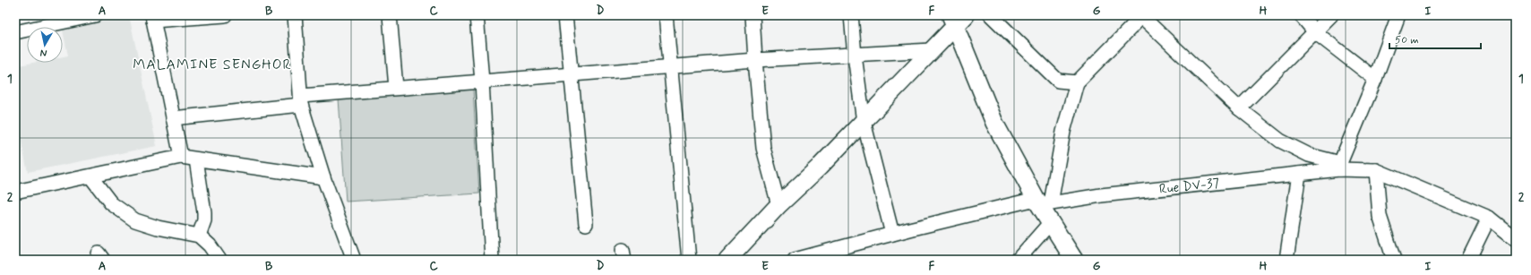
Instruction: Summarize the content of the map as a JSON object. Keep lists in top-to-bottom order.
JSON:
{
  "streets": {
    "street": ["Rue DV-37"]
  },
  "districts": ["MALAMINE SENGHOR"],
  "scale_bar": "50 m",
  "north": "bottom",
  "grid": {
    "columns": [
      "A",
      "B",
      "C",
      "D",
      "E",
      "F",
      "G",
      "H",
      "I"
    ],
    "rows": ["1", "2"]
  }
}
